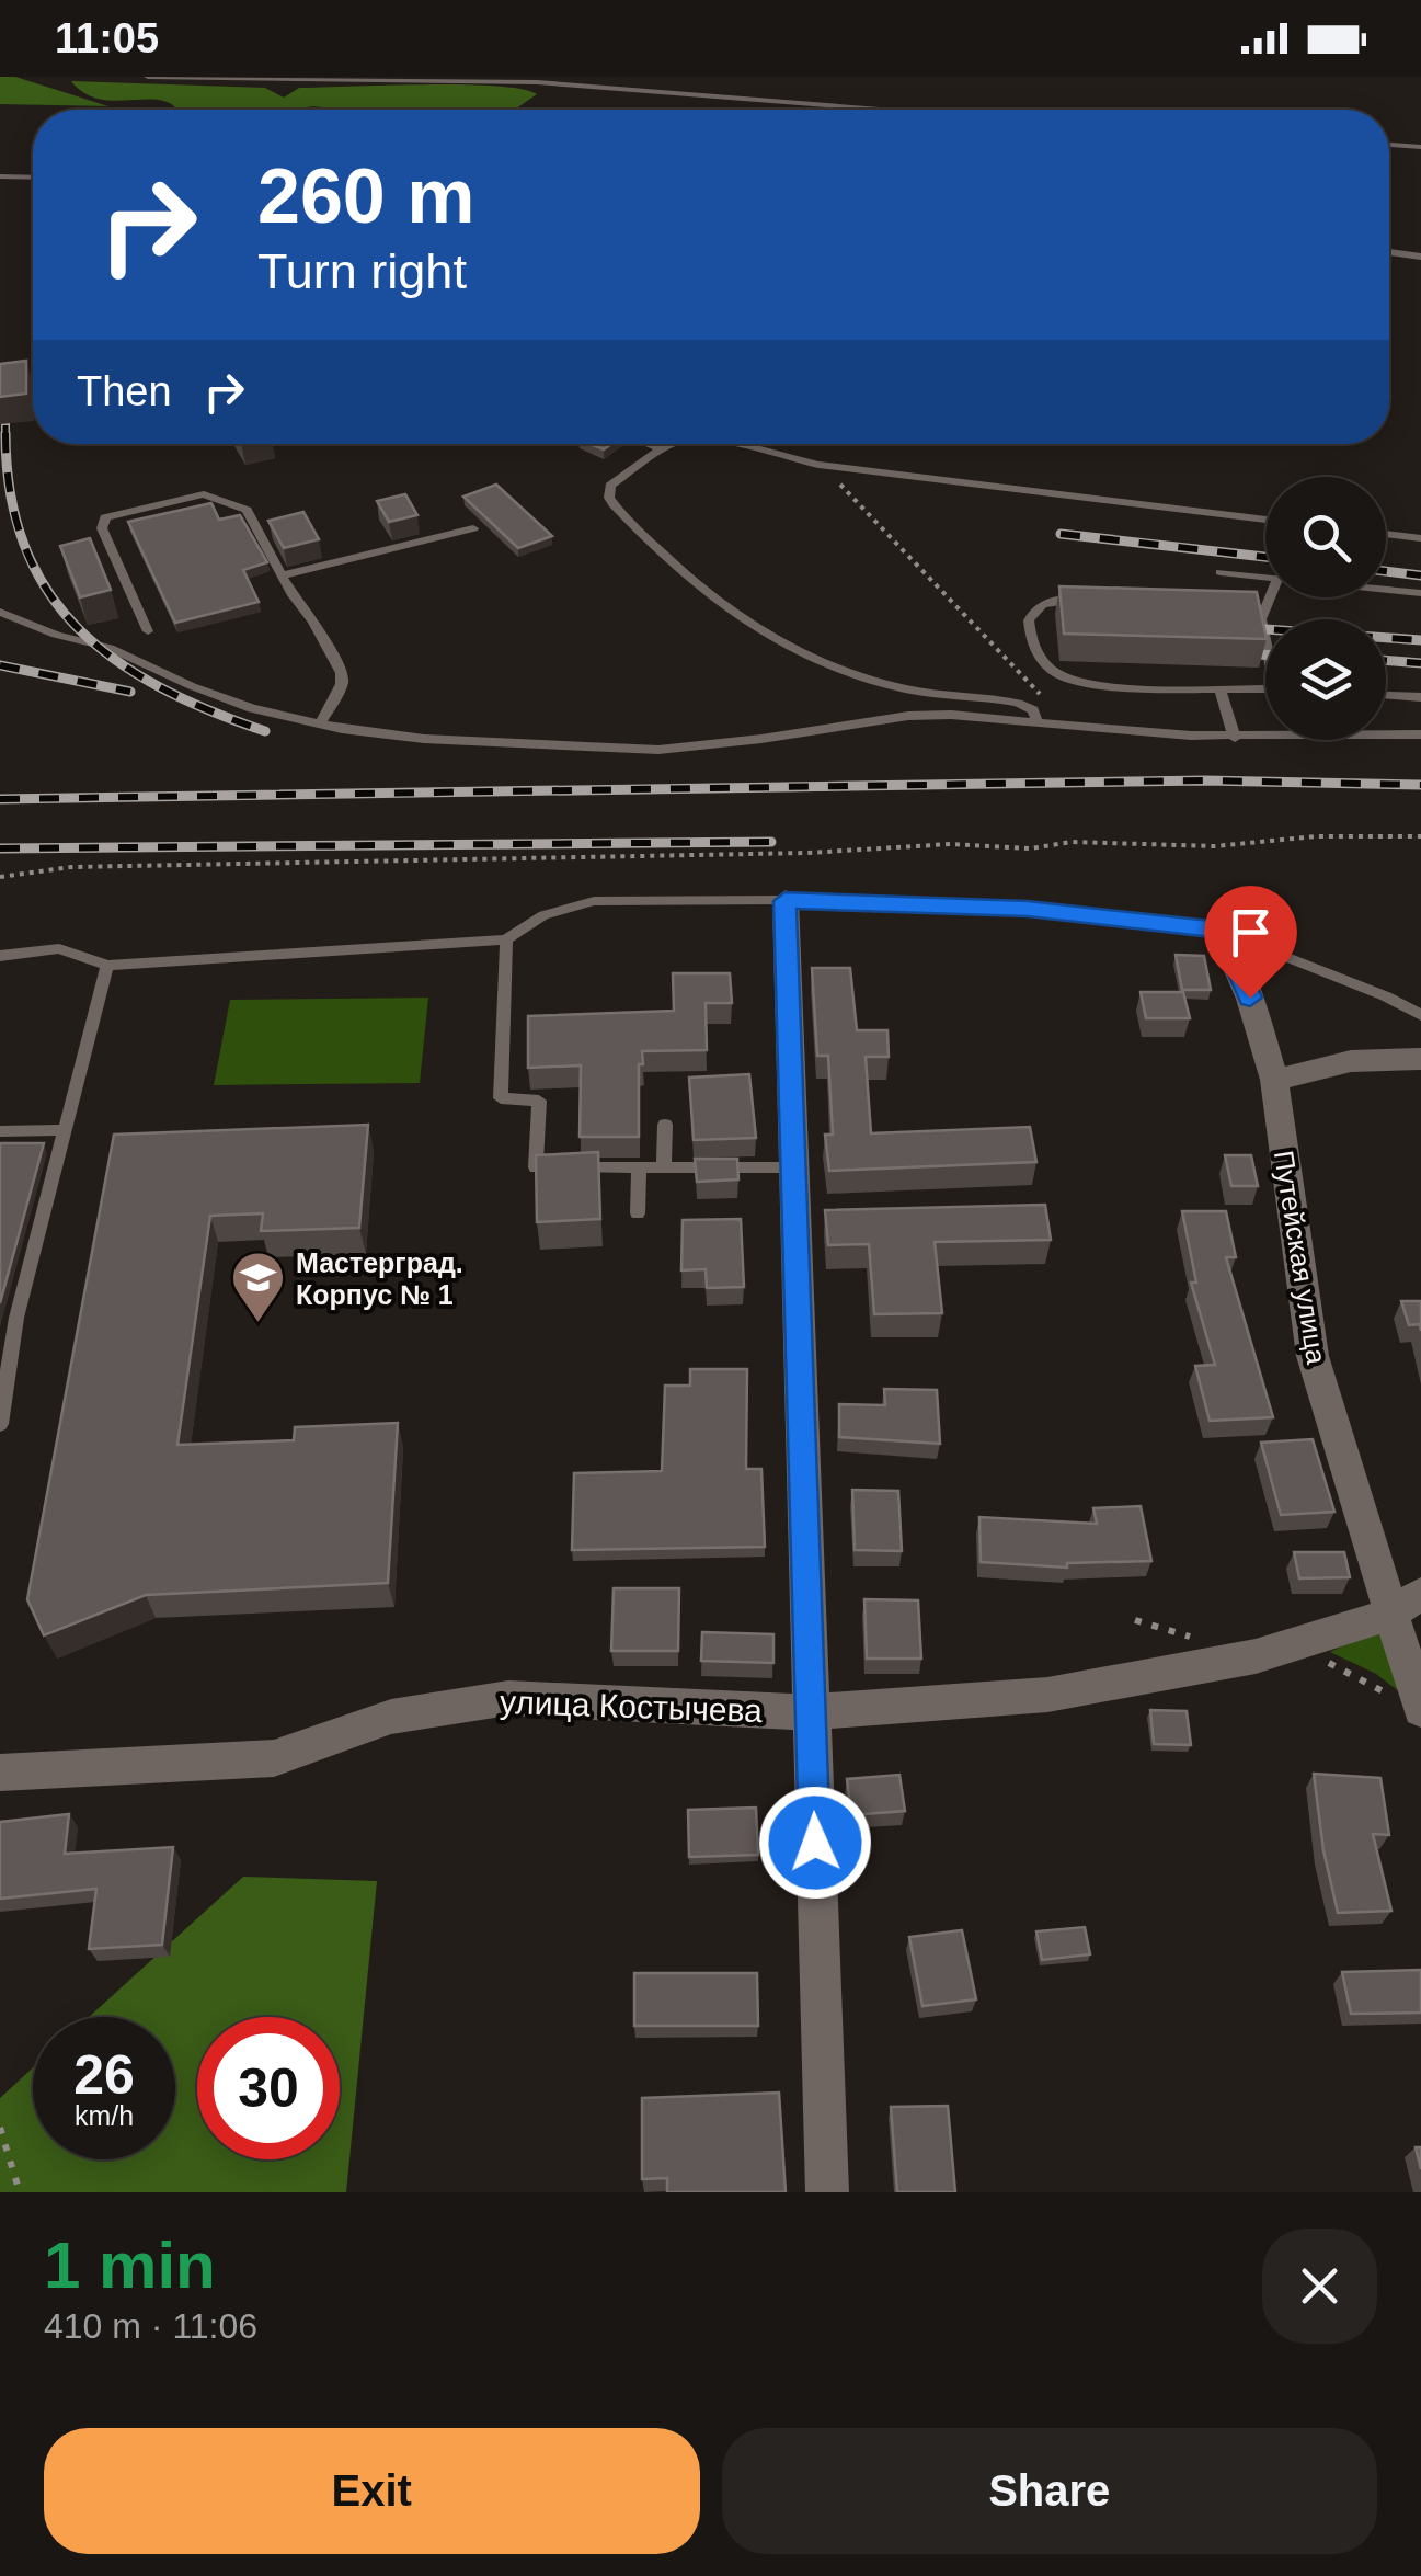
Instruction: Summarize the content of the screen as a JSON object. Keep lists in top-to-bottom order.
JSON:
{
  "streets": {
    "street": ["Путейская улица", "улица Костычева"]
  },
  "crossings": [
    ["Путейская улица", "улица Костычева"]
  ],
  "places": {
    "school or university": ["Мастерград. Корпус № 1"]
  },
  "page": {
    "status": "11:05",
    "turn": ["260 m", "Turn right"],
    "then": "Then",
    "speed": "26 km/h",
    "limit": "30",
    "heading": ["1 min", "410 m · 11:06"],
    "buttons": ["Exit", "Share"]
  }
}
